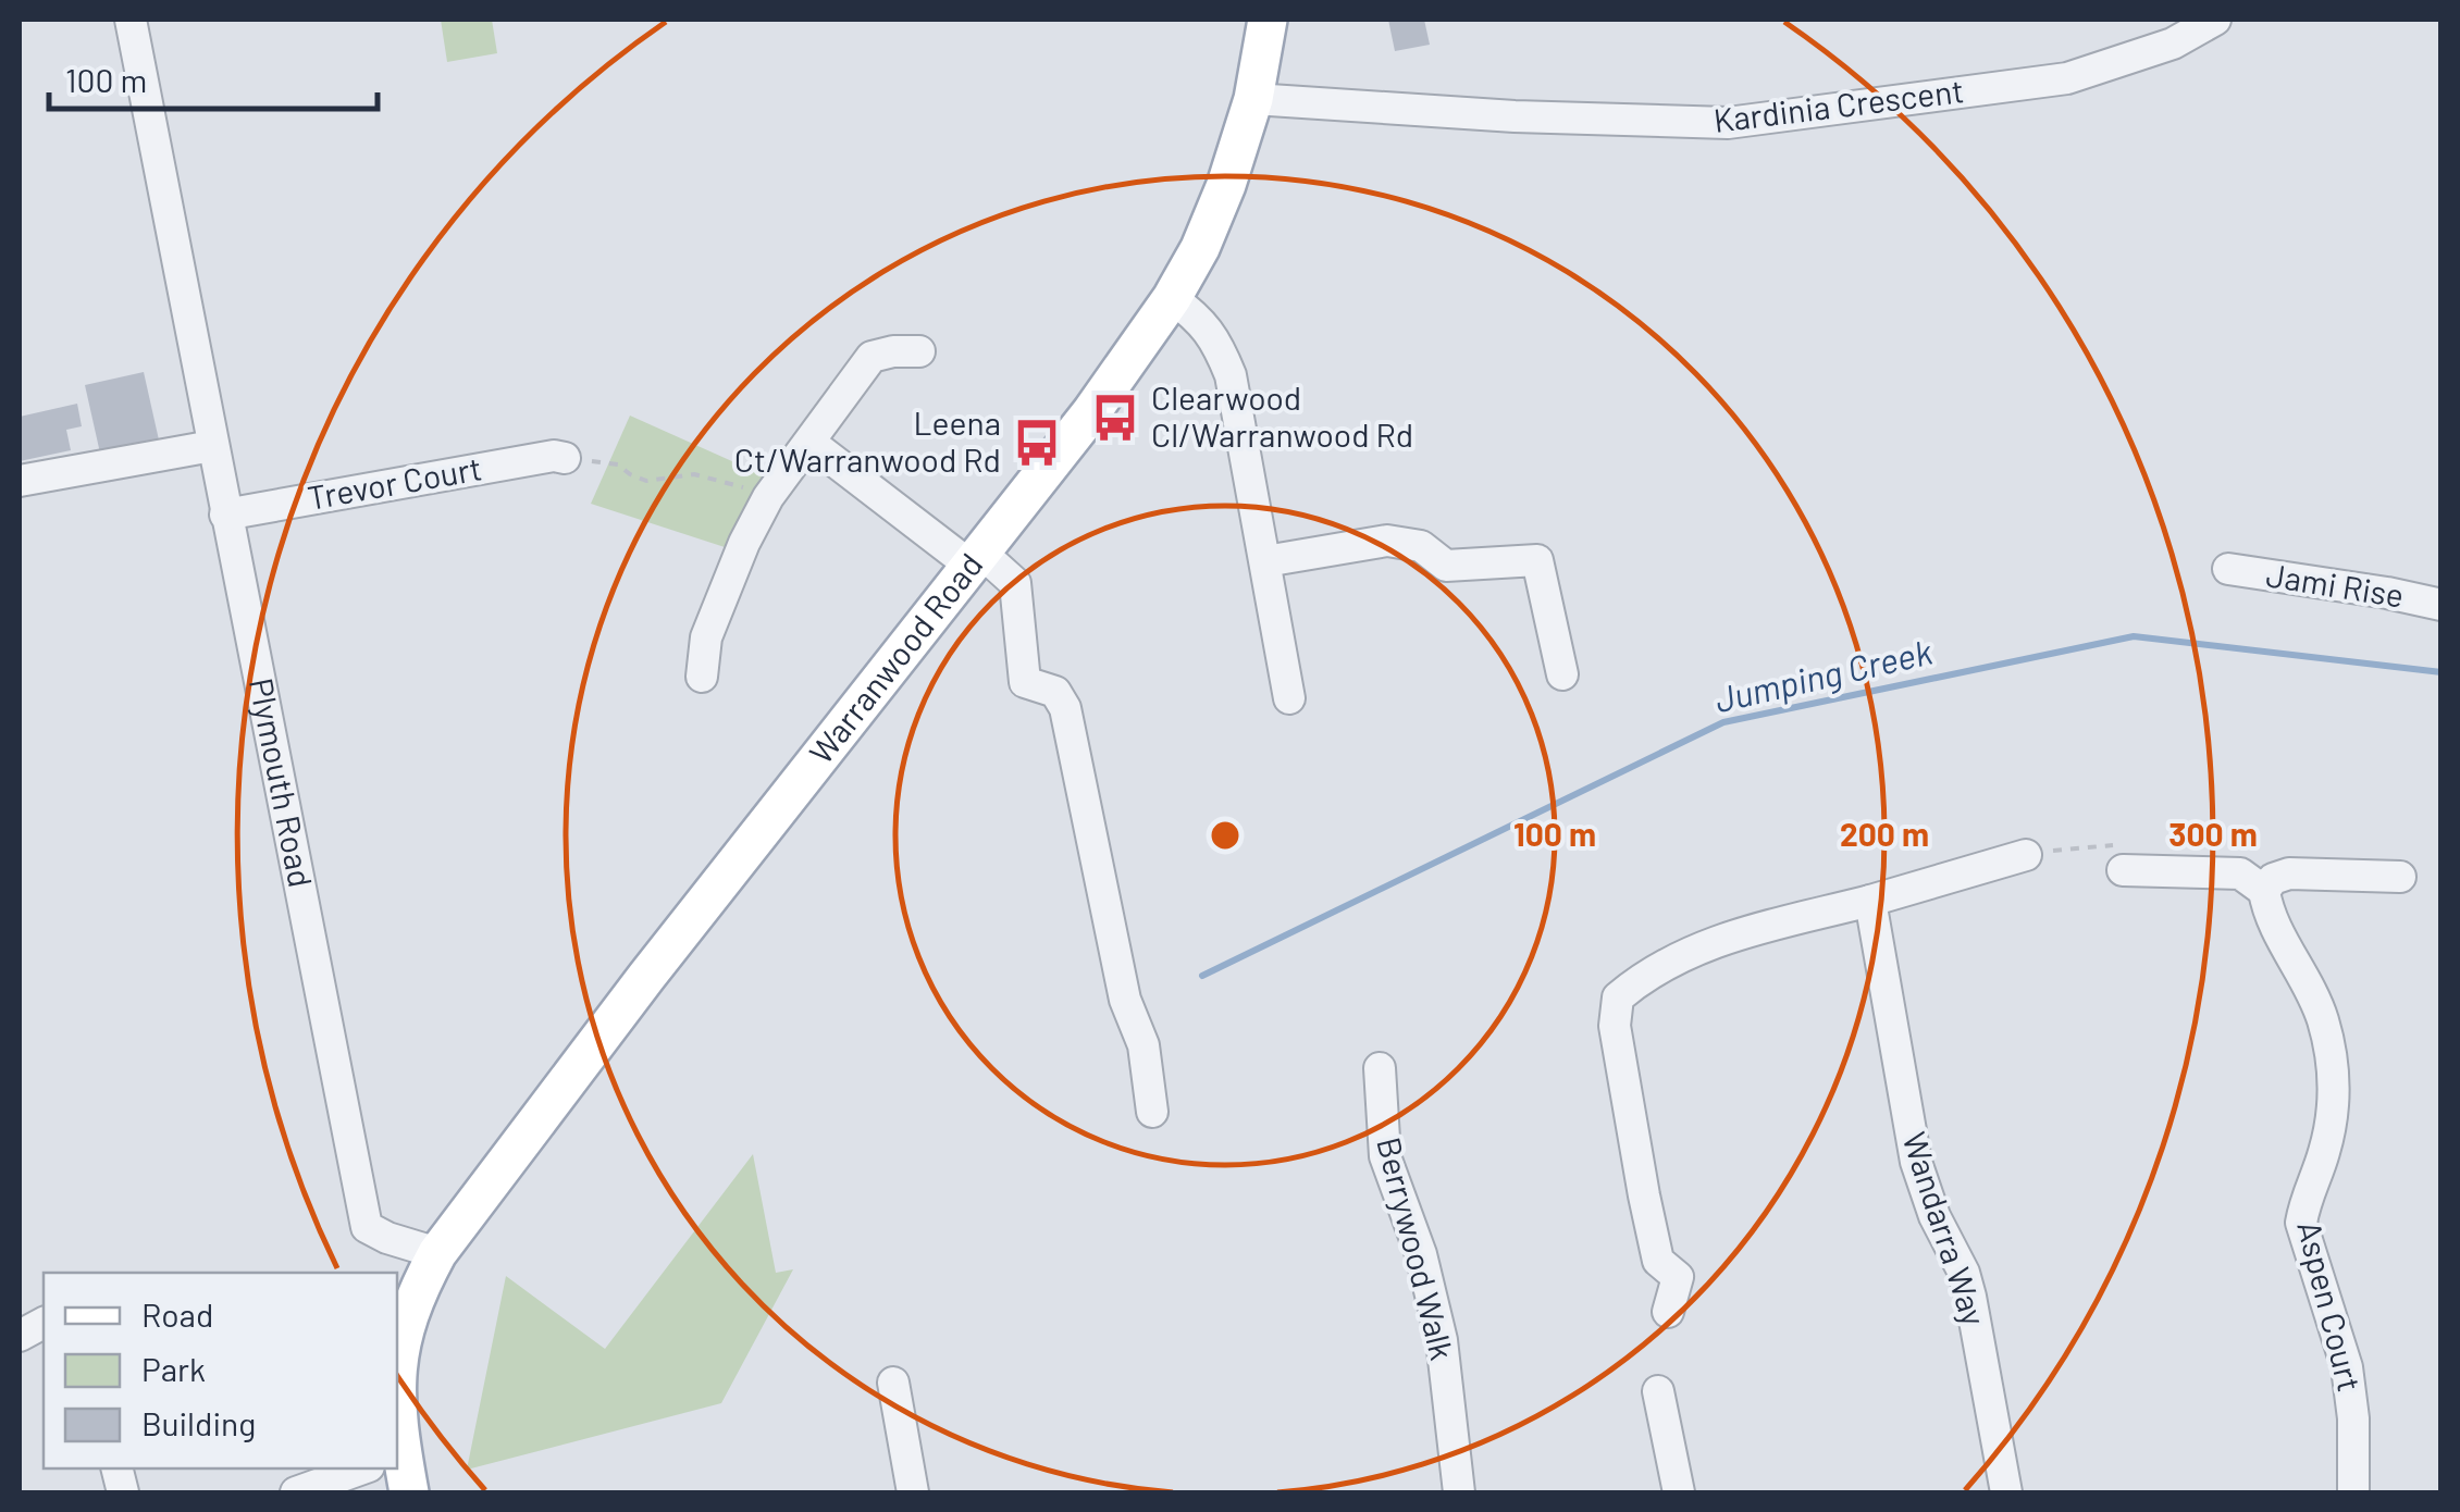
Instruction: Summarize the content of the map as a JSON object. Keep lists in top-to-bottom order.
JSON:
{
  "streets": {
    "main road": ["Warranwood Road"],
    "street": [
      "Kardinia Crescent",
      "Trevor Court",
      "Jami Rise",
      "Plymouth Road",
      "Wandarra Way",
      "Berrywood Walk",
      "Aspen Court"
    ]
  },
  "crossings": [
    ["Kardinia Crescent", "Warranwood Road"],
    ["Trevor Court", "Plymouth Road"],
    ["Warranwood Road", "Plymouth Road"]
  ],
  "water": ["Jumping Creek"],
  "places": {
    "bus stop": ["Clearwood Cl/Warranwood Rd", "Leena Ct/Warranwood Rd"]
  },
  "legend": ["Road", "Park", "Building"],
  "scale_bar": "100 m",
  "rings": ["100 m", "200 m", "300 m"]
}
